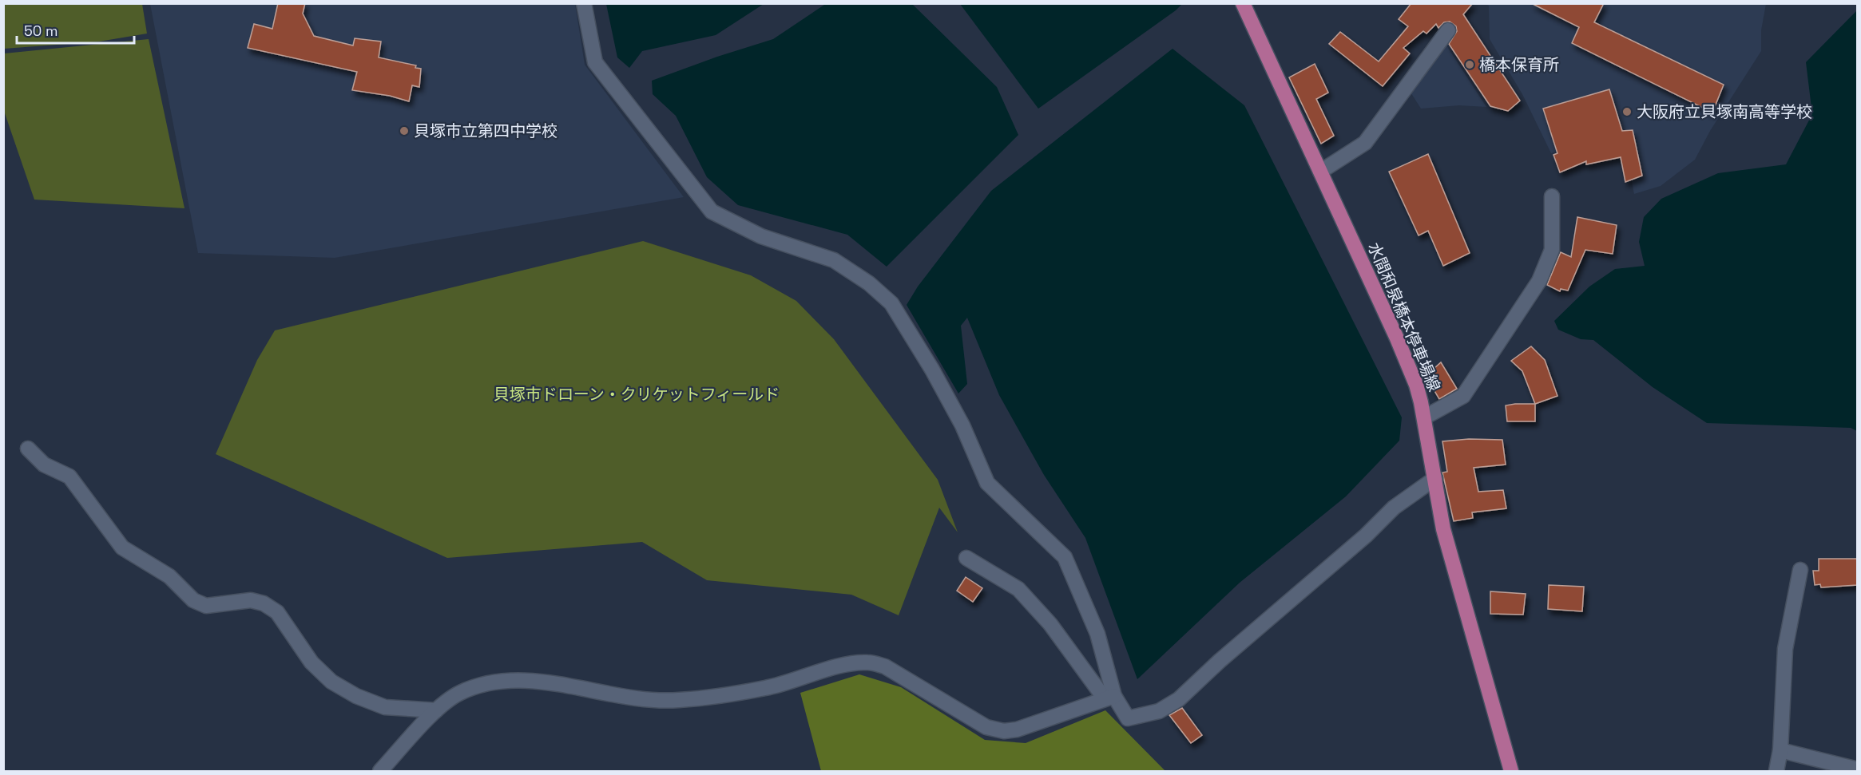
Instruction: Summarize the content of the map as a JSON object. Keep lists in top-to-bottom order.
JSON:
{
  "streets": {
    "main road": ["水間和泉橋本停車場線"]
  },
  "parks": ["貝塚市ドローン・クリケットフィールド"],
  "places": ["橋本保育所", "大阪府立貝塚南高等学校", "貝塚市立第四中学校"],
  "scale_bar": "50 m"
}
